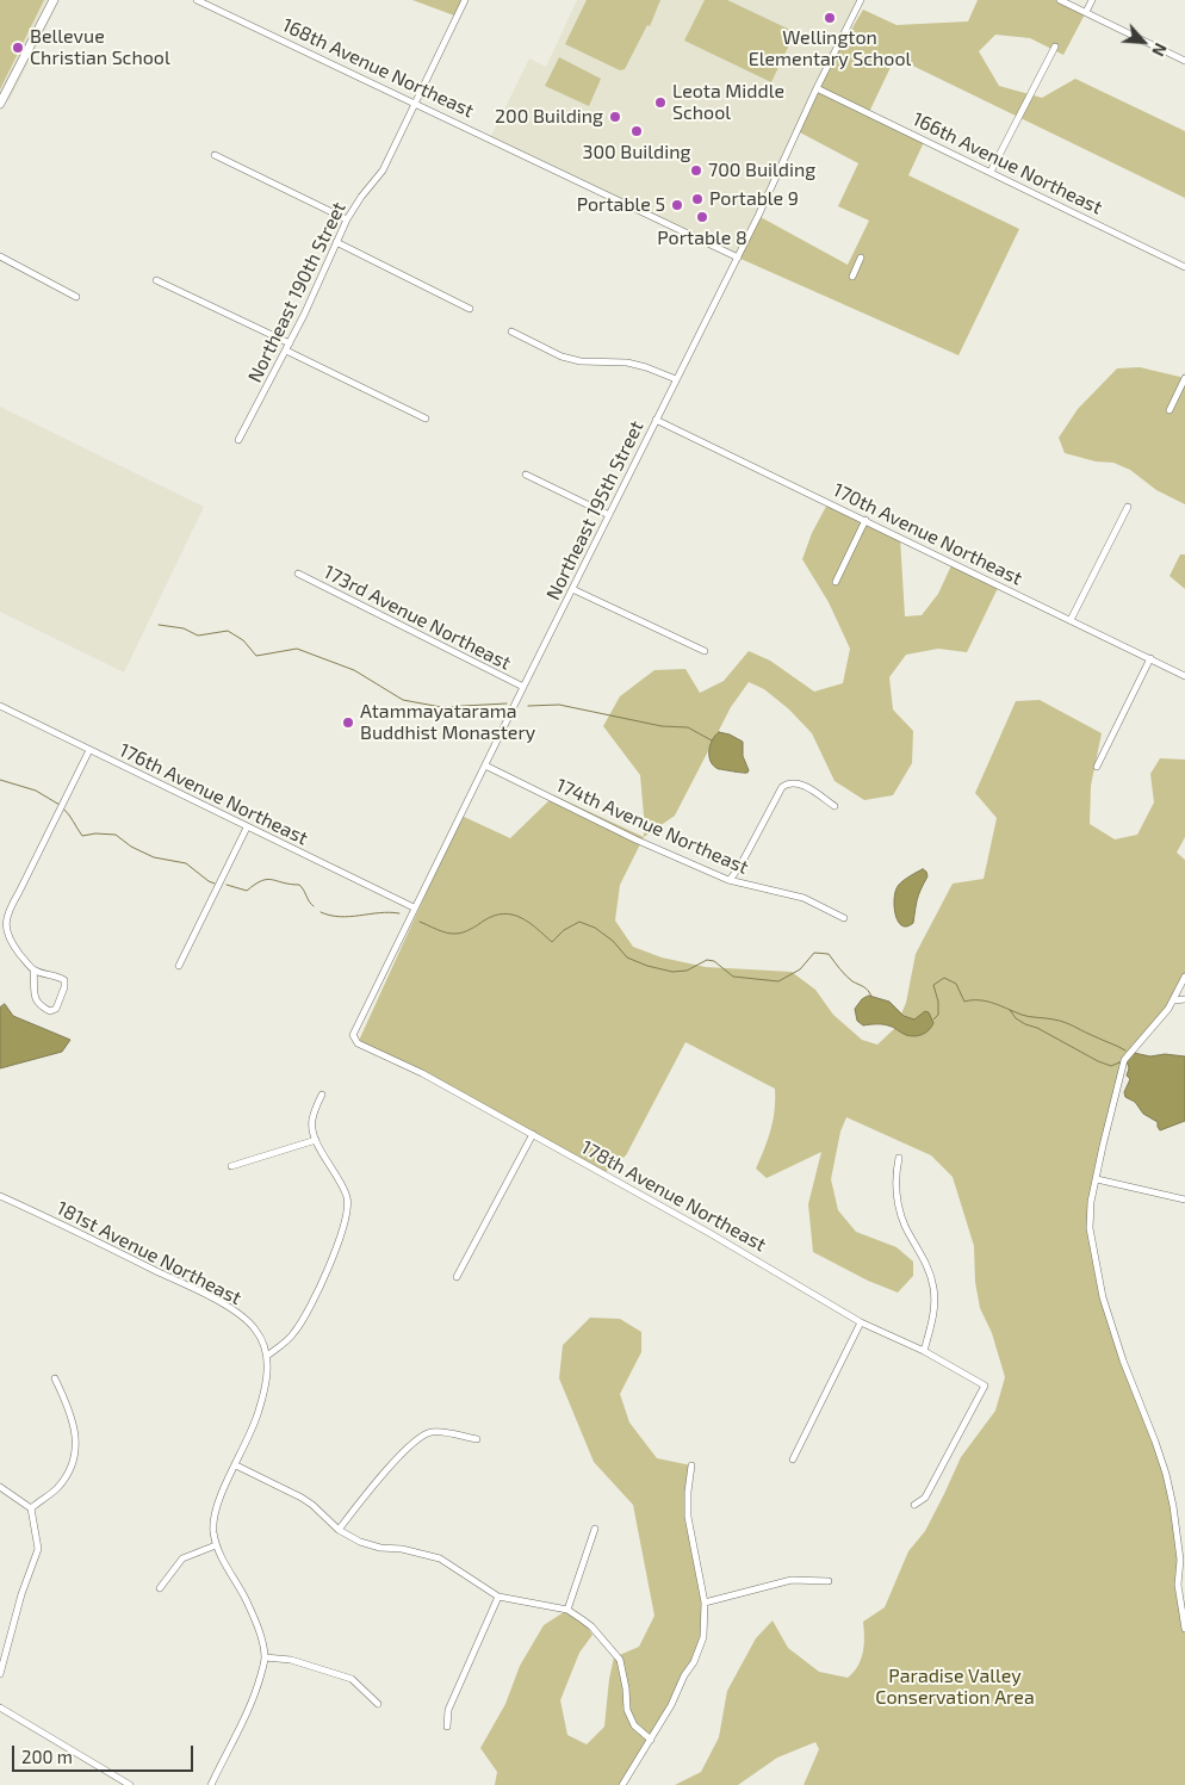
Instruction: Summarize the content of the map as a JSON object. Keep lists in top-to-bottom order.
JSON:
{
  "streets": {
    "street": [
      "168th Avenue Northeast",
      "166th Avenue Northeast",
      "Northeast 190th Street",
      "Northeast 195th Street",
      "170th Avenue Northeast",
      "173rd Avenue Northeast",
      "176th Avenue Northeast",
      "174th Avenue Northeast",
      "178th Avenue Northeast",
      "181st Avenue Northeast"
    ]
  },
  "crossings": [
    ["168th Avenue Northeast", "Northeast 190th Street"],
    ["168th Avenue Northeast", "Northeast 195th Street"],
    ["166th Avenue Northeast", "Northeast 195th Street"],
    ["Northeast 195th Street", "170th Avenue Northeast"],
    ["Northeast 195th Street", "173rd Avenue Northeast"],
    ["Northeast 195th Street", "176th Avenue Northeast"],
    ["Northeast 195th Street", "174th Avenue Northeast"],
    ["Northeast 195th Street", "178th Avenue Northeast"]
  ],
  "parks": ["Paradise Valley Conservation Area"],
  "places": [
    "Wellington Elementary School",
    "Bellevue Christian School",
    "Leota Middle School",
    "200 Building",
    "300 Building",
    "700 Building",
    "Portable 9",
    "Portable 5",
    "Portable 8",
    "Atammayatarama Buddhist Monastery"
  ],
  "scale_bar": "200 m",
  "north": "bottom right"
}
